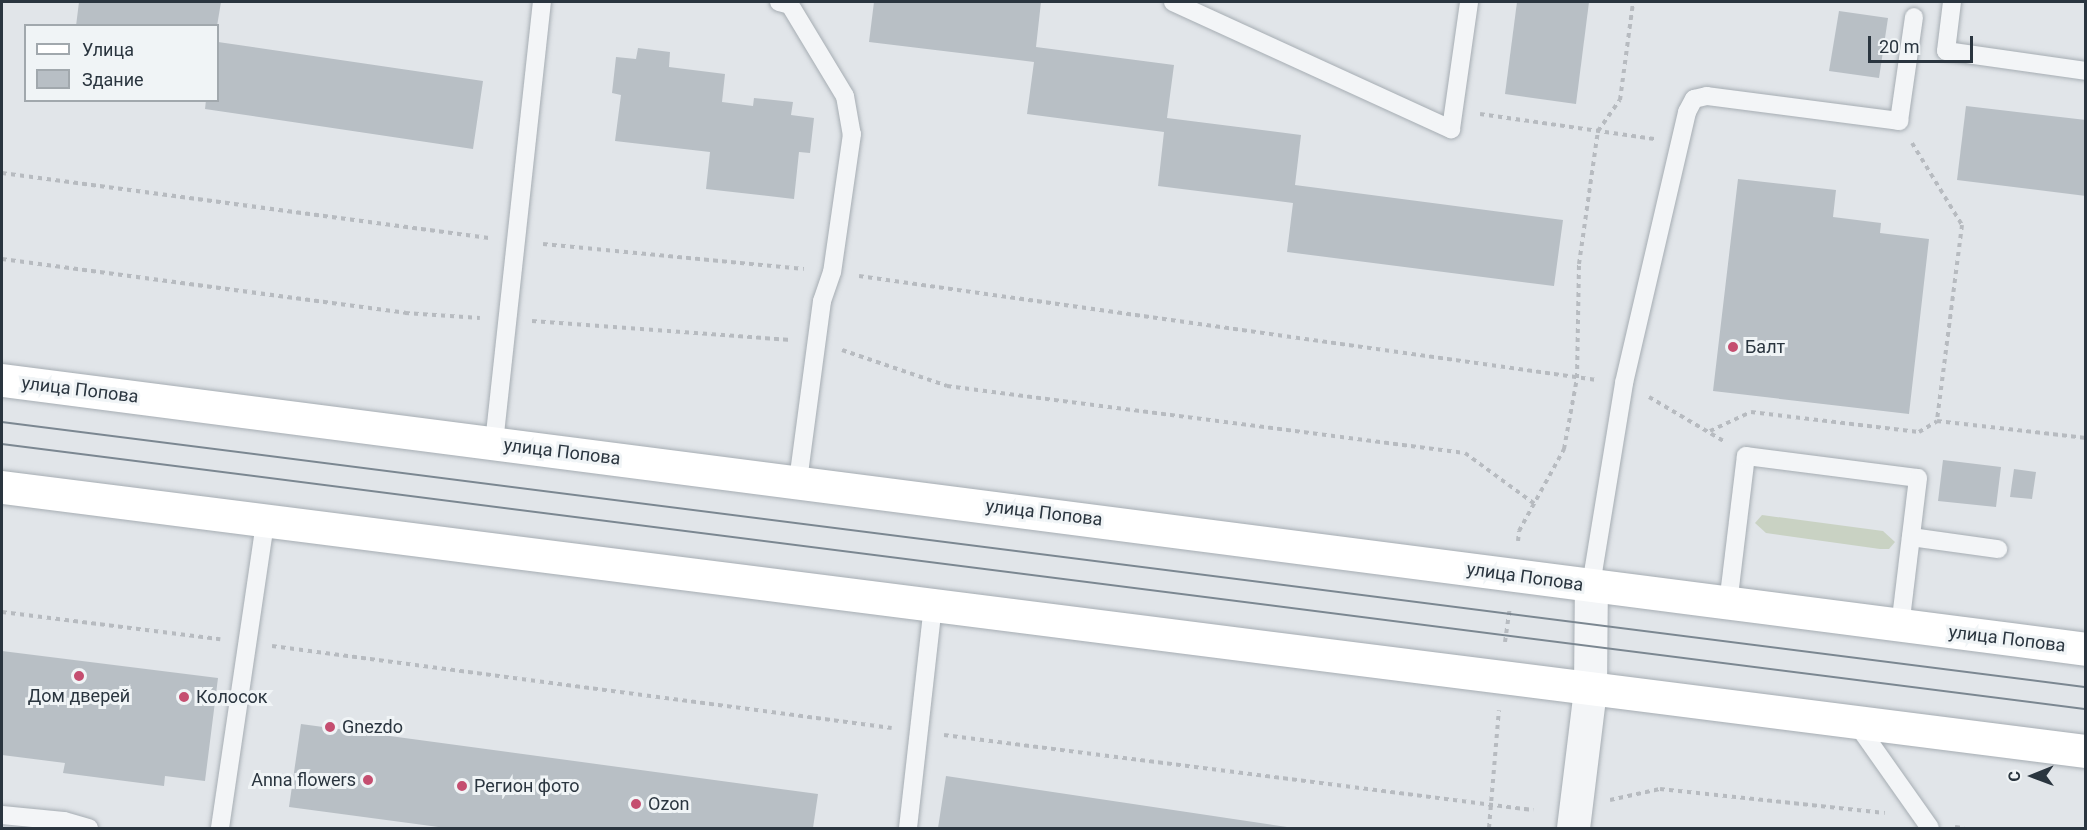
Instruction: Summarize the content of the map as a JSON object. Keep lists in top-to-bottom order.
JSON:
{
  "streets": {
    "main road": ["улица Попова"]
  },
  "places": [
    "Балт",
    "Дом дверей",
    "Колосок",
    "Gnezdo",
    "Anna flowers",
    "Регион фото",
    "Ozon"
  ],
  "legend": ["Улица", "Здание"],
  "scale_bar": "20 m",
  "north": "left"
}
